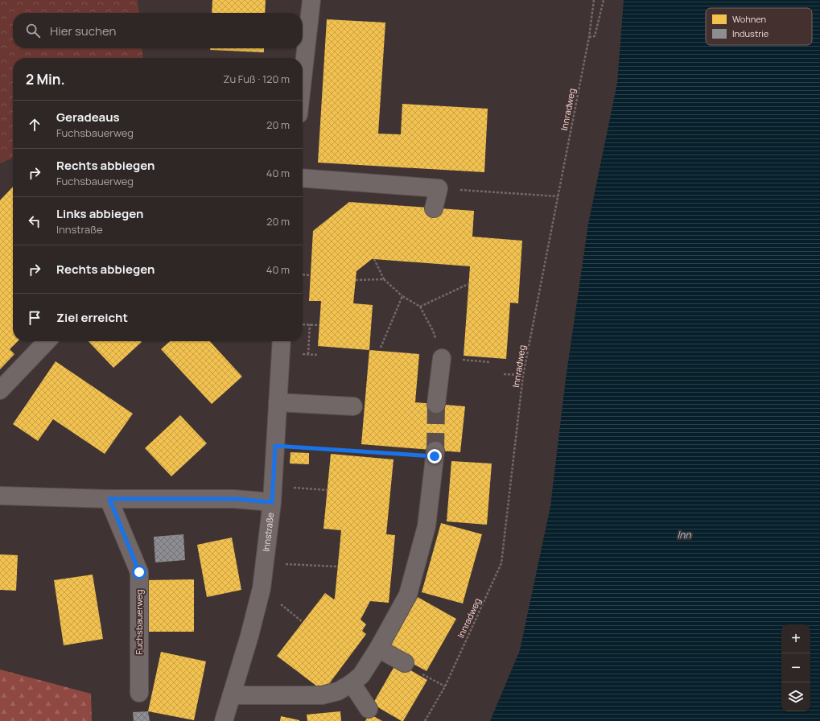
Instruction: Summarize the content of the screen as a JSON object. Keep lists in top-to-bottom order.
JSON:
{
  "streets": {
    "street": ["Innstraße", "Fuchsbauerweg"],
    "path": ["Innradweg"]
  },
  "water": ["Inn"],
  "legend": ["Wohnen", "Industrie"],
  "page": {
    "search": "Hier suchen",
    "heading": ["2 Min.", "Zu Fuß · 120 m"],
    "list": [
      ["Geradeaus", "Fuchsbauerweg", "20 m"],
      ["Rechts abbiegen", "Fuchsbauerweg", "40 m"],
      ["Links abbiegen", "Innstraße", "20 m"],
      ["Rechts abbiegen", "40 m"],
      "Ziel erreicht"
    ],
    "map_buttons": ["+", "−"]
  }
}
